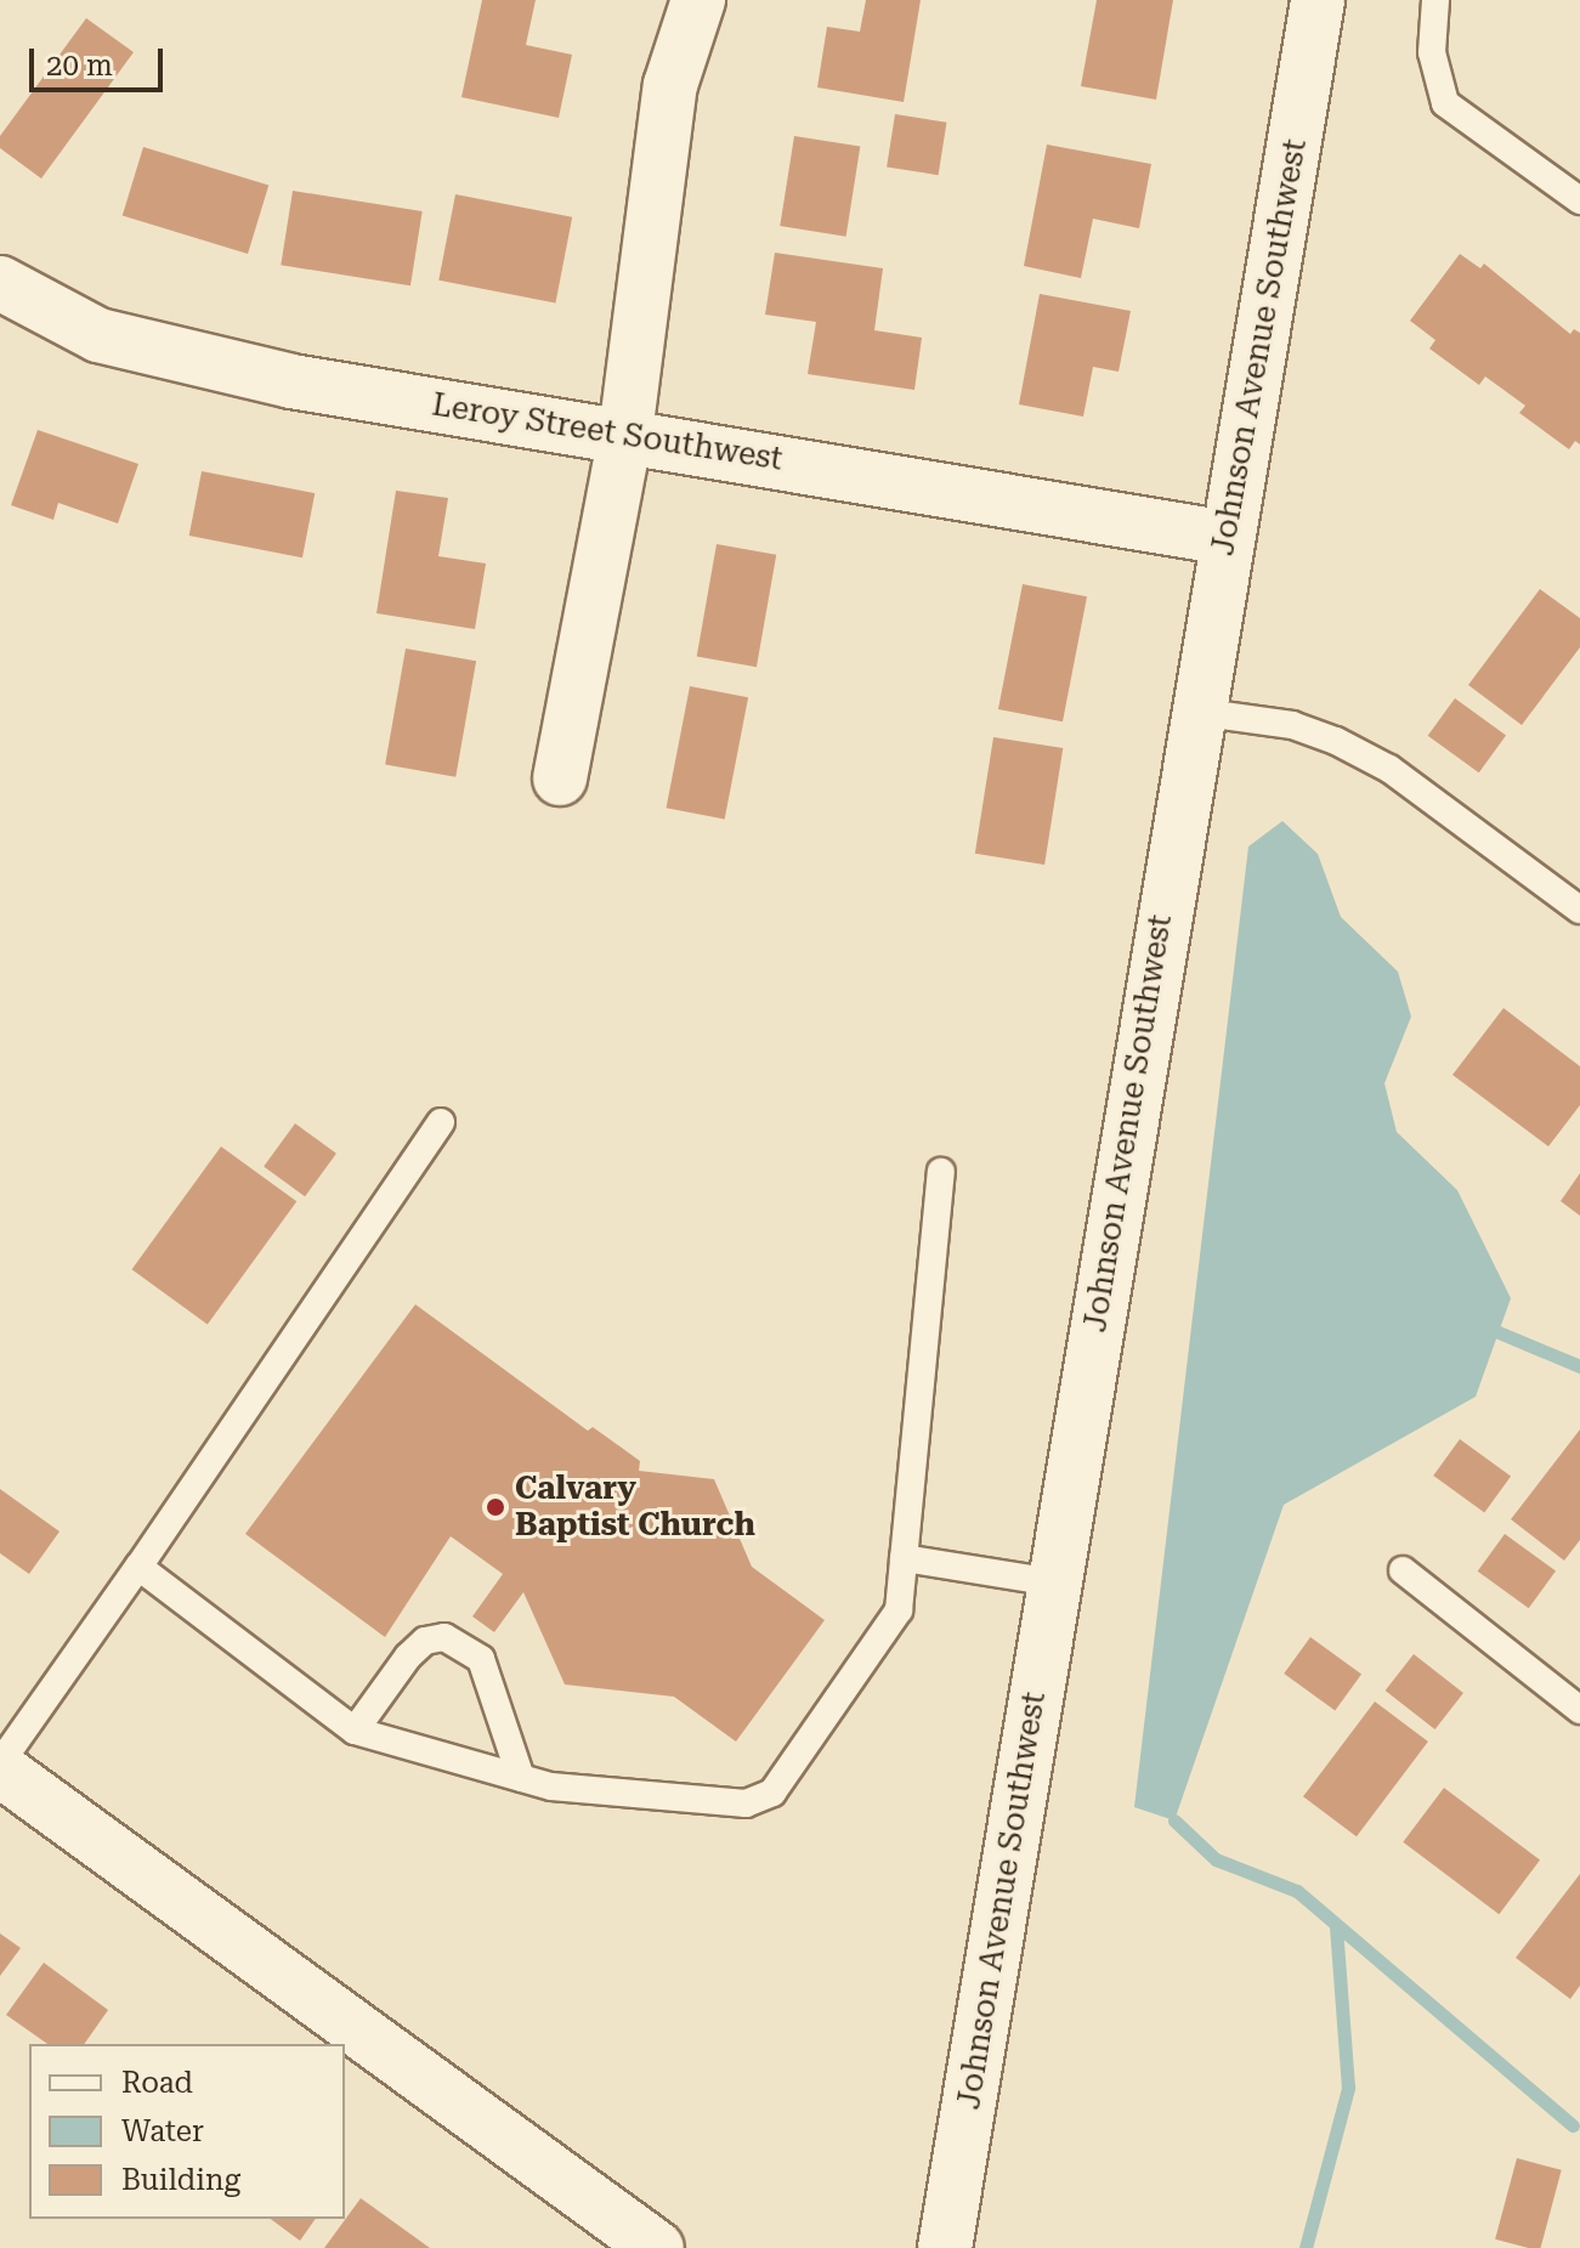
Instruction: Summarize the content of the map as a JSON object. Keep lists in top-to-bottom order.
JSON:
{
  "streets": {
    "street": ["Johnson Avenue Southwest", "Leroy Street Southwest"]
  },
  "crossings": [
    ["Johnson Avenue Southwest", "Leroy Street Southwest"]
  ],
  "places": ["Calvary Baptist Church"],
  "legend": ["Road", "Water", "Building"],
  "scale_bar": "20 m"
}
